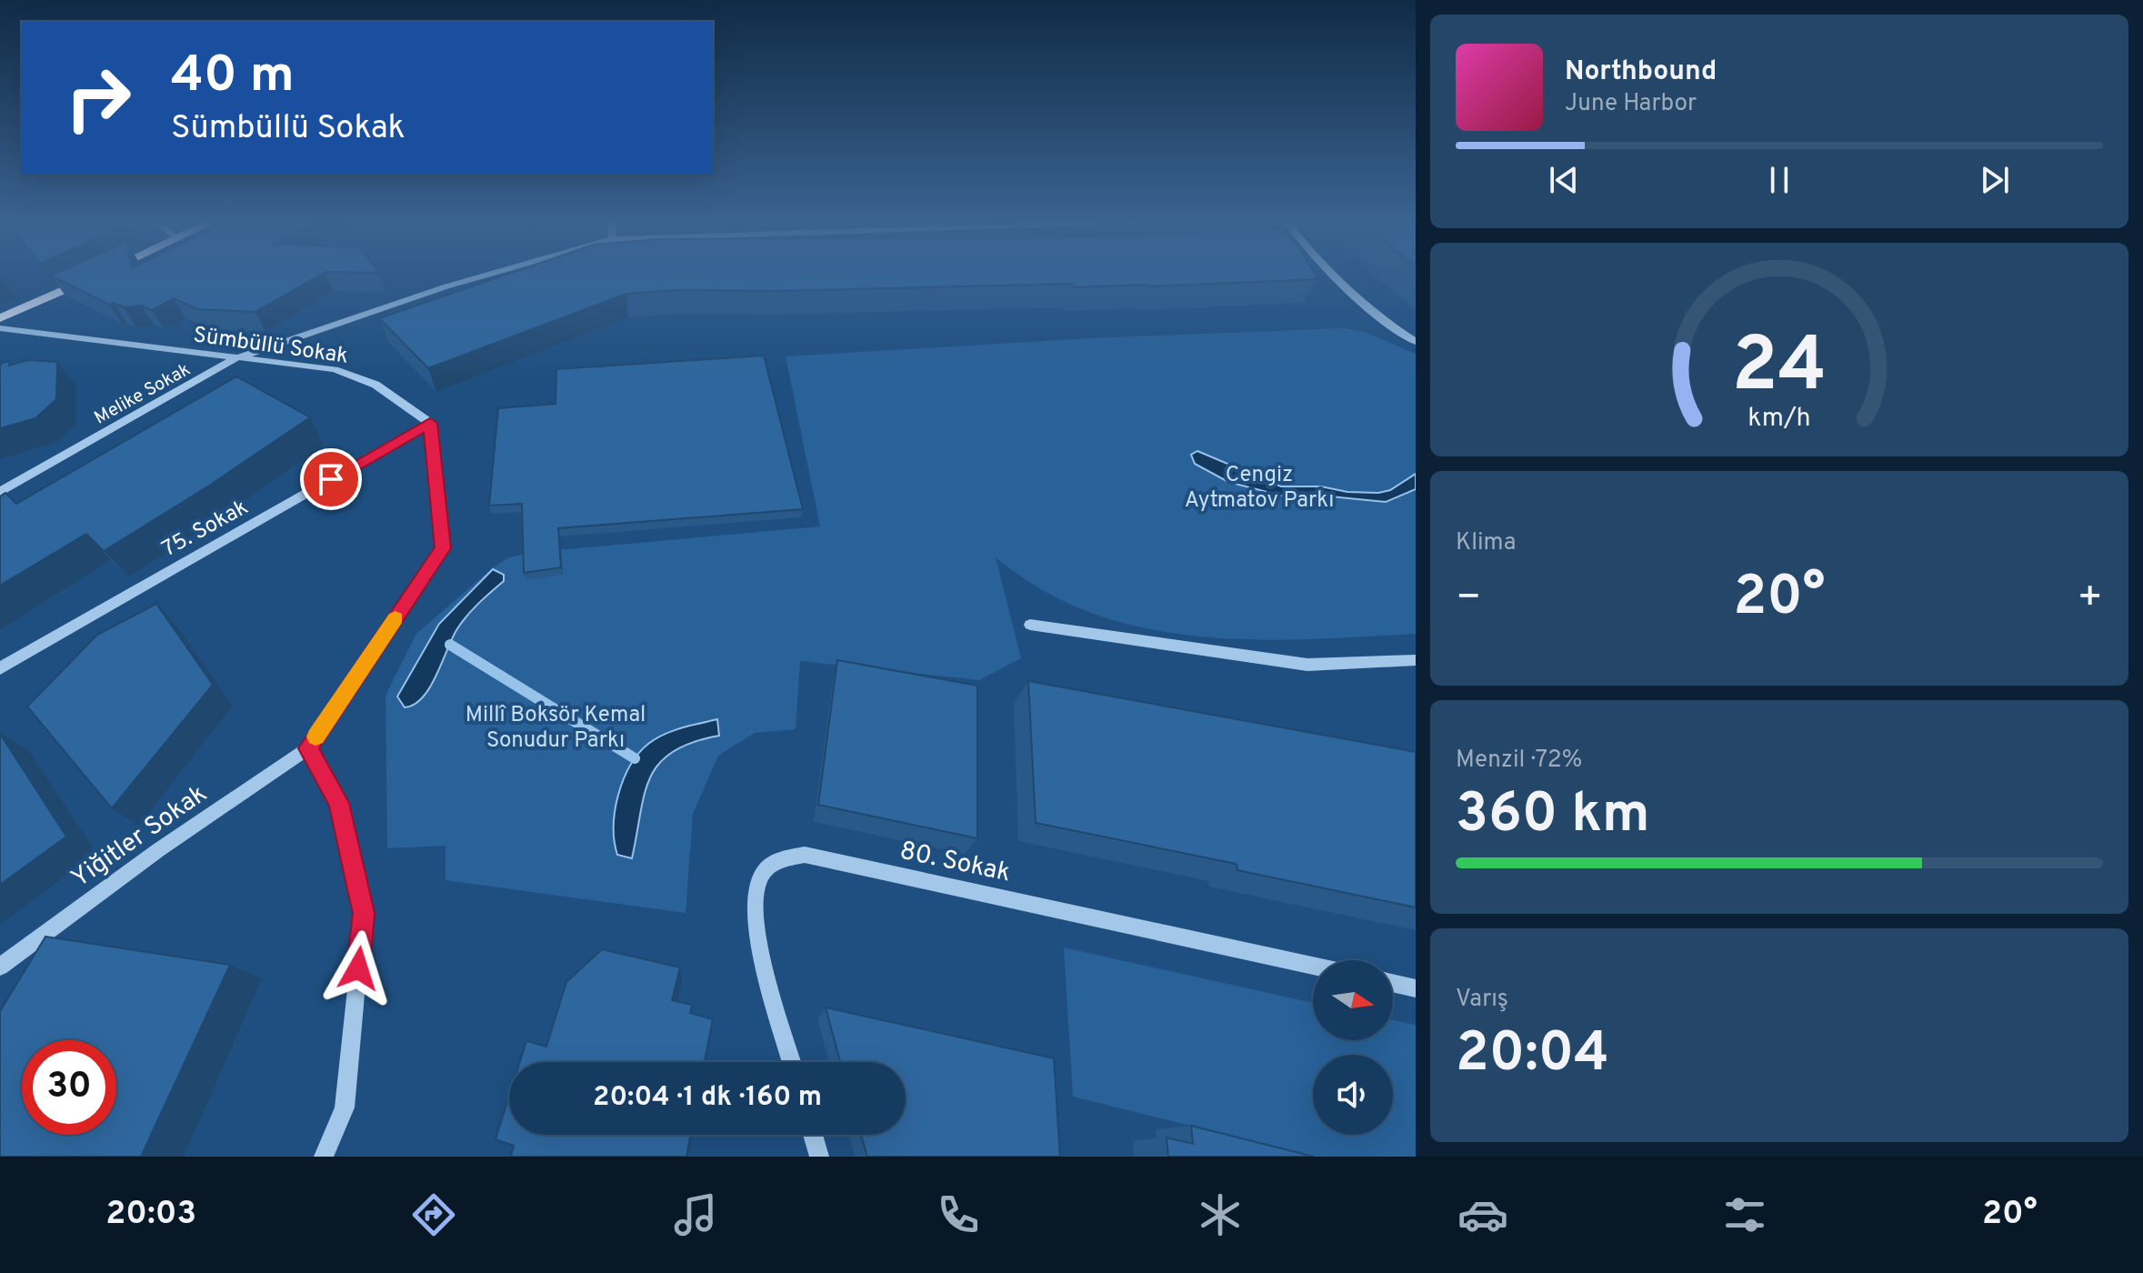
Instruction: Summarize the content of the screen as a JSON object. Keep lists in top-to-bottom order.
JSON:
{
  "streets": {
    "street": [
      "Sümbüllü Sokak",
      "Melike Sokak",
      "75. Sokak",
      "Yiğitler Sokak",
      "80. Sokak"
    ]
  },
  "crossings": [
    ["Sümbüllü Sokak", "Melike Sokak"],
    ["Sümbüllü Sokak", "75. Sokak"]
  ],
  "parks": ["Cengiz Aytmatov Parkı", "Millî Boksör Kemal Sonudur Parkı"],
  "north": "right",
  "page": {
    "turn": ["40 m", "Sümbüllü Sokak"],
    "song": ["Northbound", "June Harbor"],
    "tile": [
      "Klima",
      ["Menzil · 72%", "360 km"],
      ["Varış", "20:04"]
    ],
    "heat": ["−", "20°", "+"],
    "limit": "30",
    "trip": "20:04 · 1 dk · 160 m",
    "tabs": ["20:03", "20°"],
    "gauge": ["24", "km/h"]
  }
}
